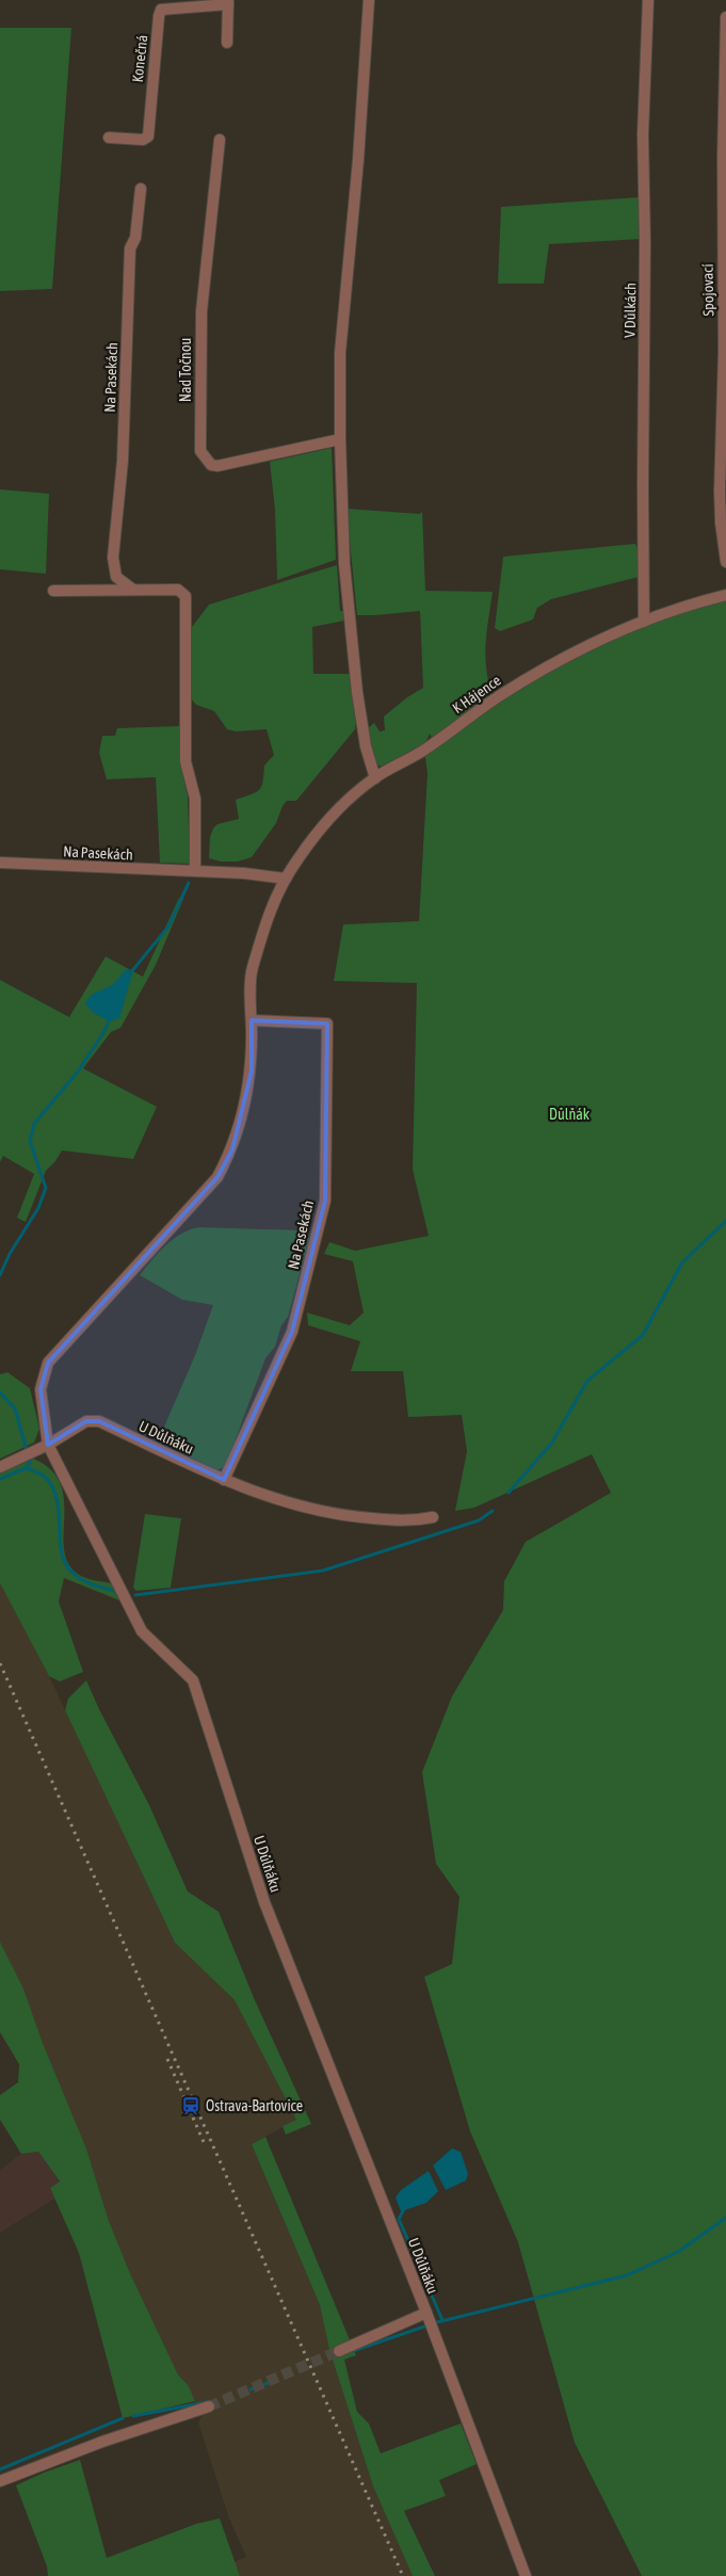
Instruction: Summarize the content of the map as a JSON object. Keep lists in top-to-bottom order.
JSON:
{
  "streets": {
    "street": [
      "Konečná",
      "Spojovací",
      "V Důlkách",
      "Nad Točnou",
      "Na Pasekách",
      "K Hájence",
      "U Důlňáku"
    ]
  },
  "crossings": [
    ["V Důlkách", "K Hájence"],
    ["Na Pasekách", "K Hájence"],
    ["Na Pasekách", "U Důlňáku"]
  ],
  "parks": ["Důlňák"],
  "places": {
    "station": ["Ostrava-Bartovice"]
  }
}
